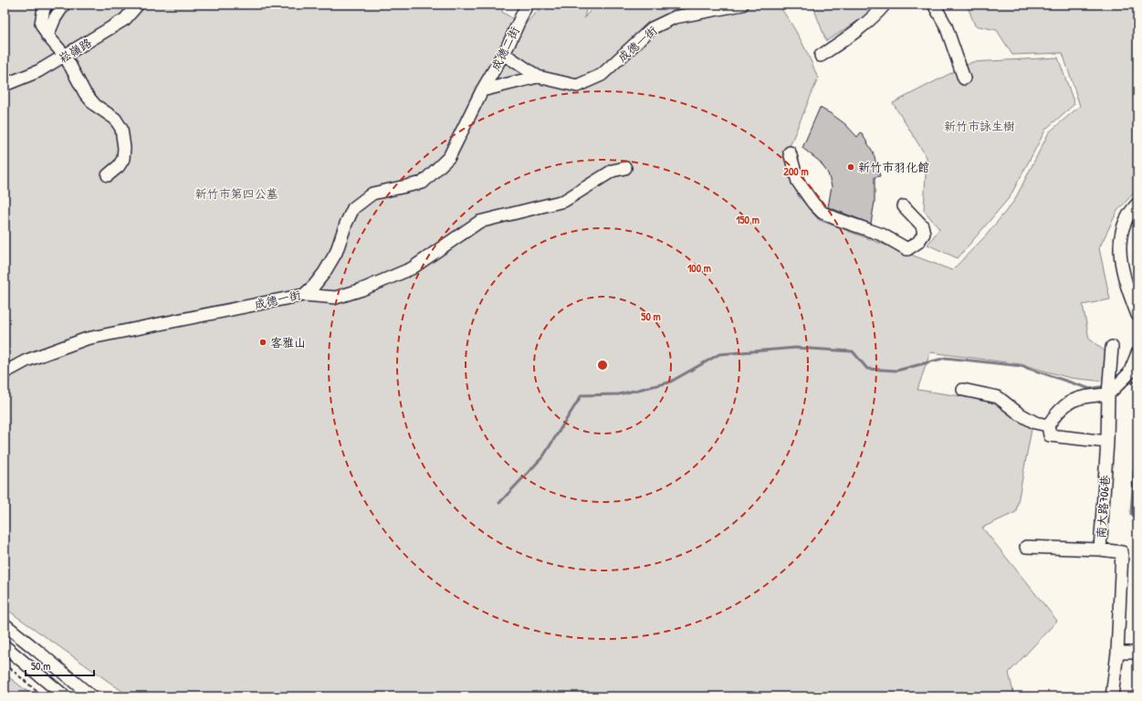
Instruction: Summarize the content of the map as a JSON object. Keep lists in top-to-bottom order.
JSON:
{
  "streets": {
    "street": [
      "成德一街",
      "成德二街",
      "崧嶺路",
      "南大路706巷"
    ]
  },
  "crossings": [
    ["成德一街", "成德二街"]
  ],
  "parks": ["新竹市詠生樹", "新竹市第四公墓"],
  "places": ["新竹市羽化館", "客雅山"],
  "scale_bar": "50 m",
  "rings": [
    "200 m",
    "150 m",
    "100 m",
    "50 m"
  ]
}
